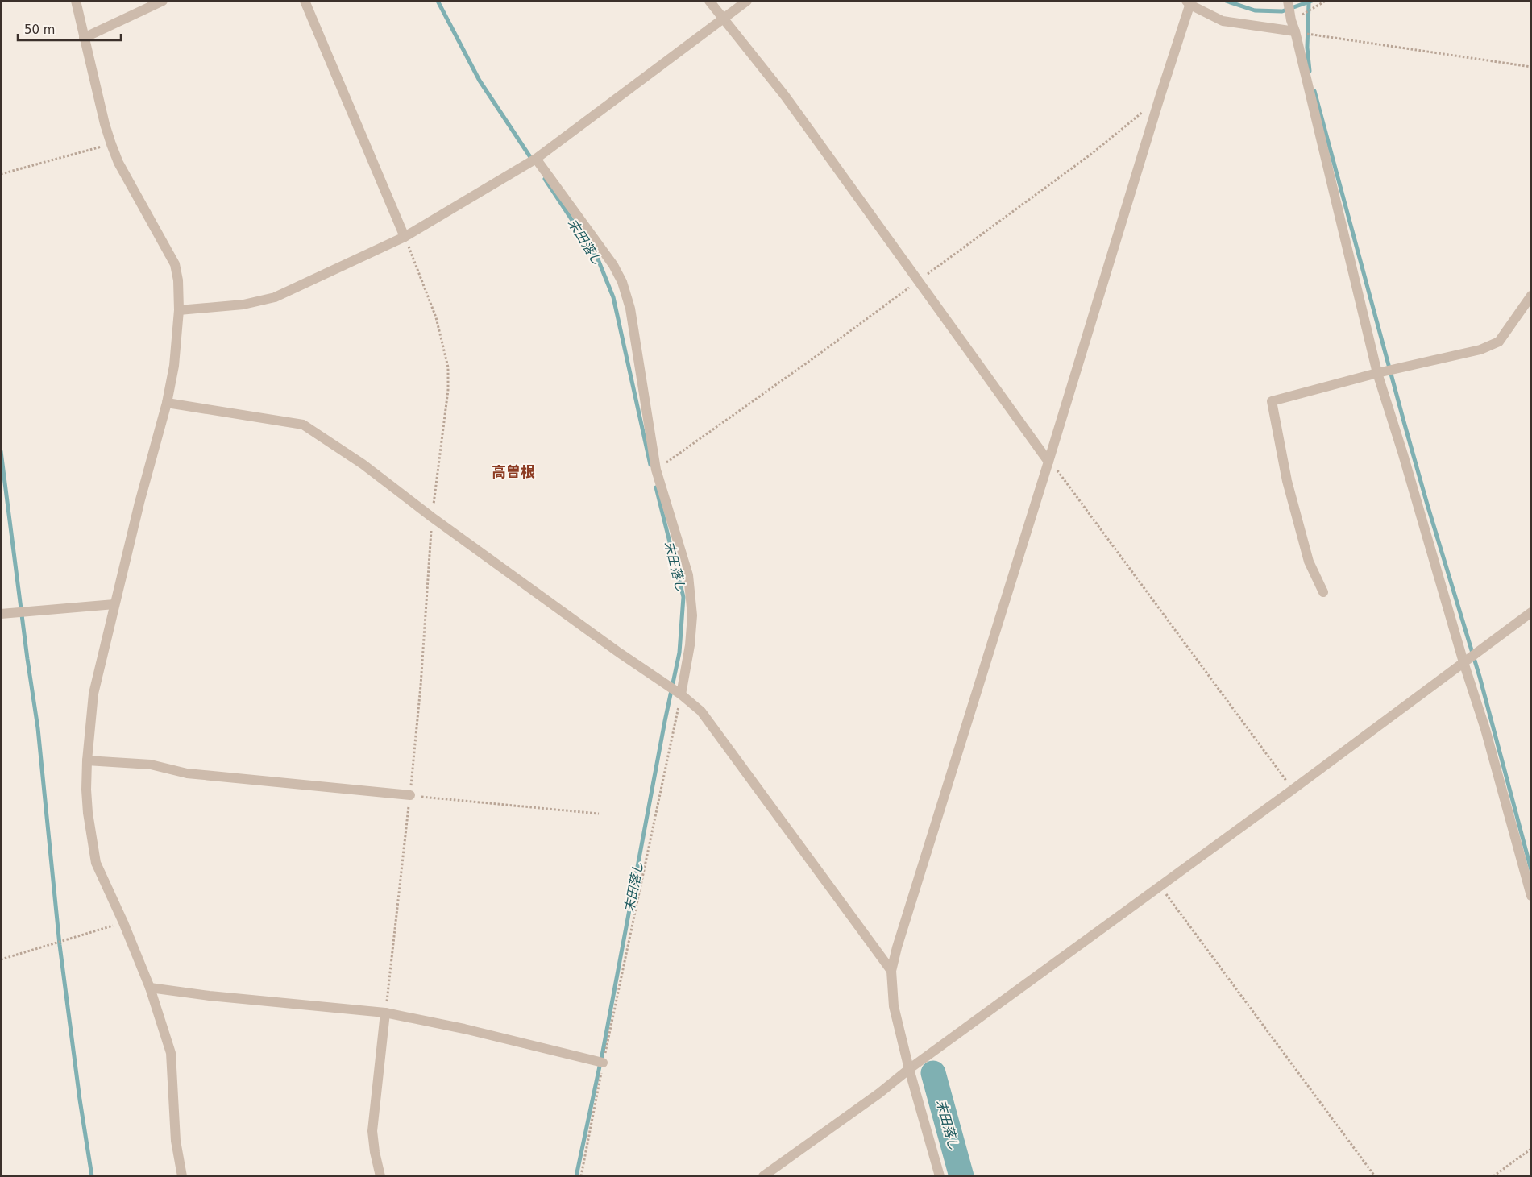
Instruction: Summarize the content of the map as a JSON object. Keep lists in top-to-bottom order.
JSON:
{
  "districts": ["高曽根"],
  "water": ["末田落し"],
  "scale_bar": "50 m"
}
